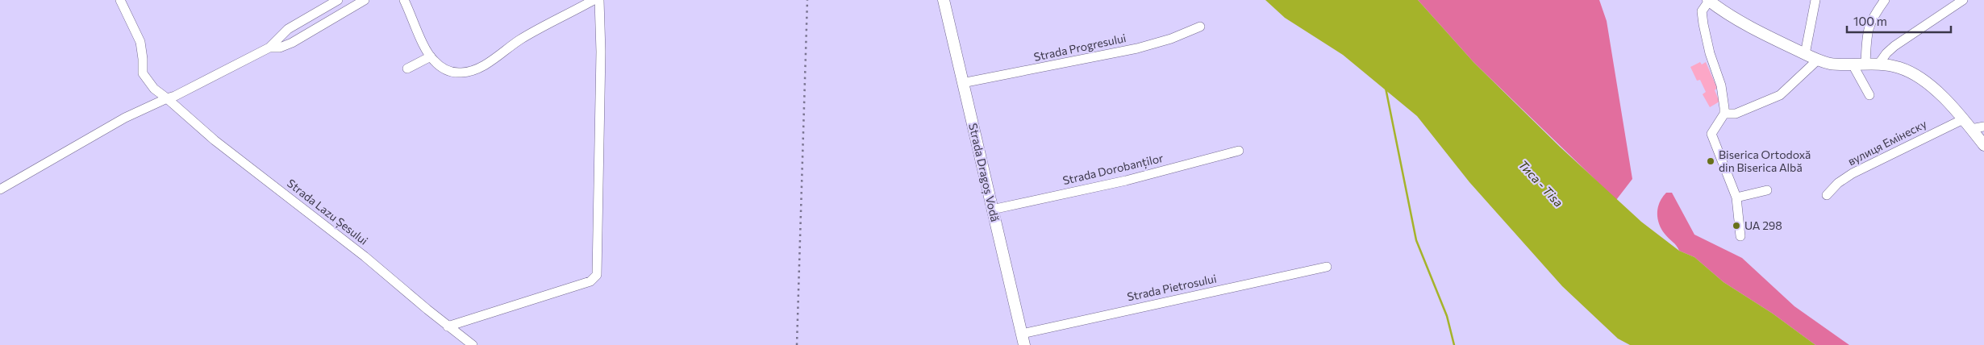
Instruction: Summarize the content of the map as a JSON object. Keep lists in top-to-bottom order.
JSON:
{
  "streets": {
    "main road": ["Strada Dragoș Vodă"],
    "street": [
      "Strada Progresului",
      "вулиця Емінеску",
      "Strada Dorobanților",
      "Strada Lazu Șesului",
      "Strada Pietrosului"
    ]
  },
  "crossings": [
    ["Strada Progresului", "Strada Dragoș Vodă"],
    ["Strada Dorobanților", "Strada Dragoș Vodă"],
    ["Strada Dragoș Vodă", "Strada Pietrosului"]
  ],
  "water": ["Тиса - Tisa"],
  "places": ["Biserica Ortodoxă din Biserica Albă", "UA 298"],
  "scale_bar": "100 m"
}
